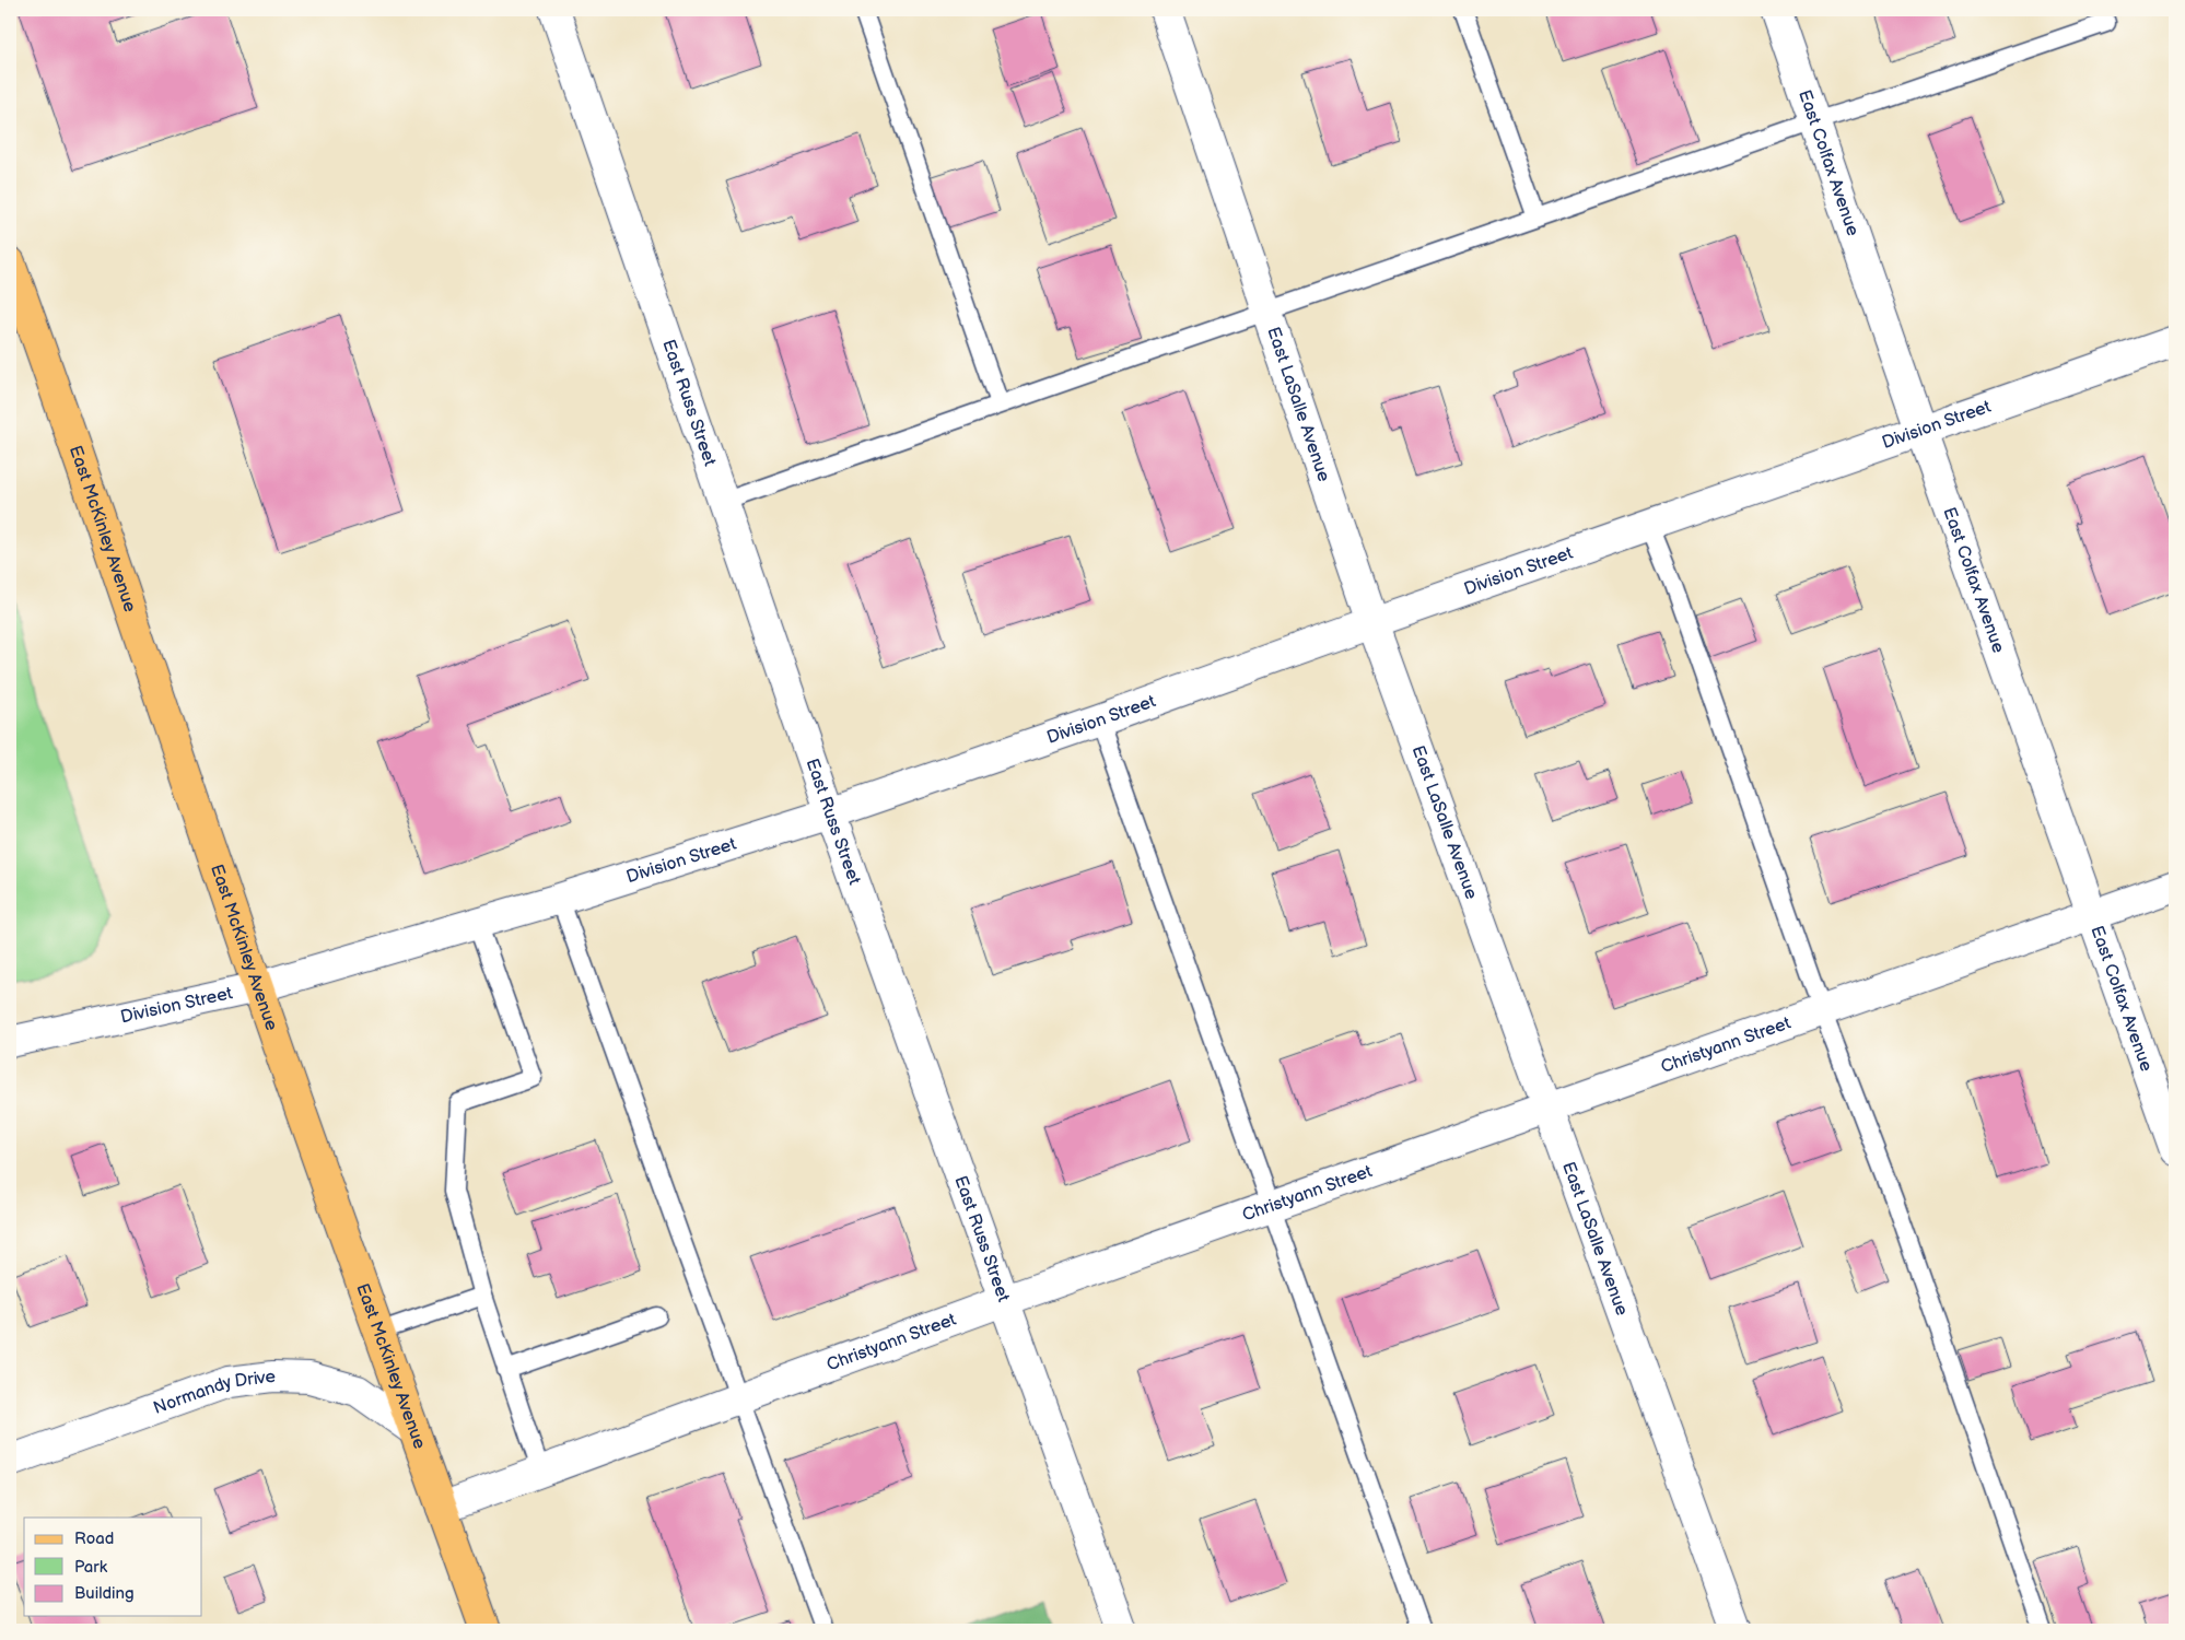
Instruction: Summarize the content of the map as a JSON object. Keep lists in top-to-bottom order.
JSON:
{
  "streets": {
    "main road": ["East McKinley Avenue"],
    "street": [
      "East Colfax Avenue",
      "East Russ Street",
      "East LaSalle Avenue",
      "Division Street",
      "Christyann Street",
      "Normandy Drive"
    ]
  },
  "crossings": [
    ["East Colfax Avenue", "Division Street"],
    ["East Colfax Avenue", "Christyann Street"],
    ["East Russ Street", "Division Street"],
    ["East Russ Street", "Christyann Street"],
    ["East LaSalle Avenue", "Division Street"],
    ["East LaSalle Avenue", "Christyann Street"],
    ["Division Street", "East McKinley Avenue"],
    ["East McKinley Avenue", "Christyann Street"],
    ["East McKinley Avenue", "Normandy Drive"]
  ],
  "legend": ["Road", "Park", "Building"]
}
